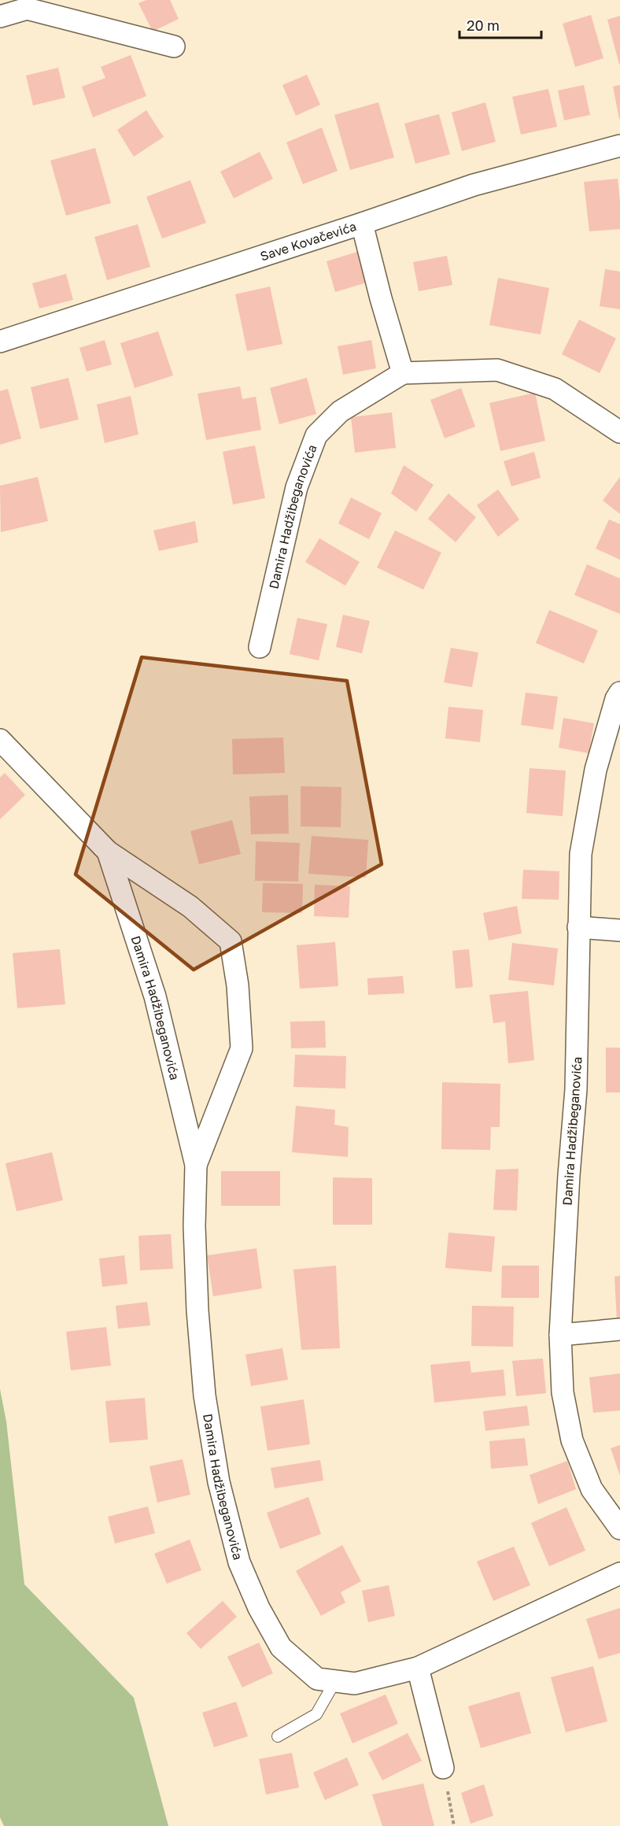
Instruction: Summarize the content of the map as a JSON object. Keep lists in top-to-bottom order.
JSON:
{
  "streets": {
    "street": ["Save Kovačevića", "Damira Hadžibeganovića"]
  },
  "scale_bar": "20 m"
}
